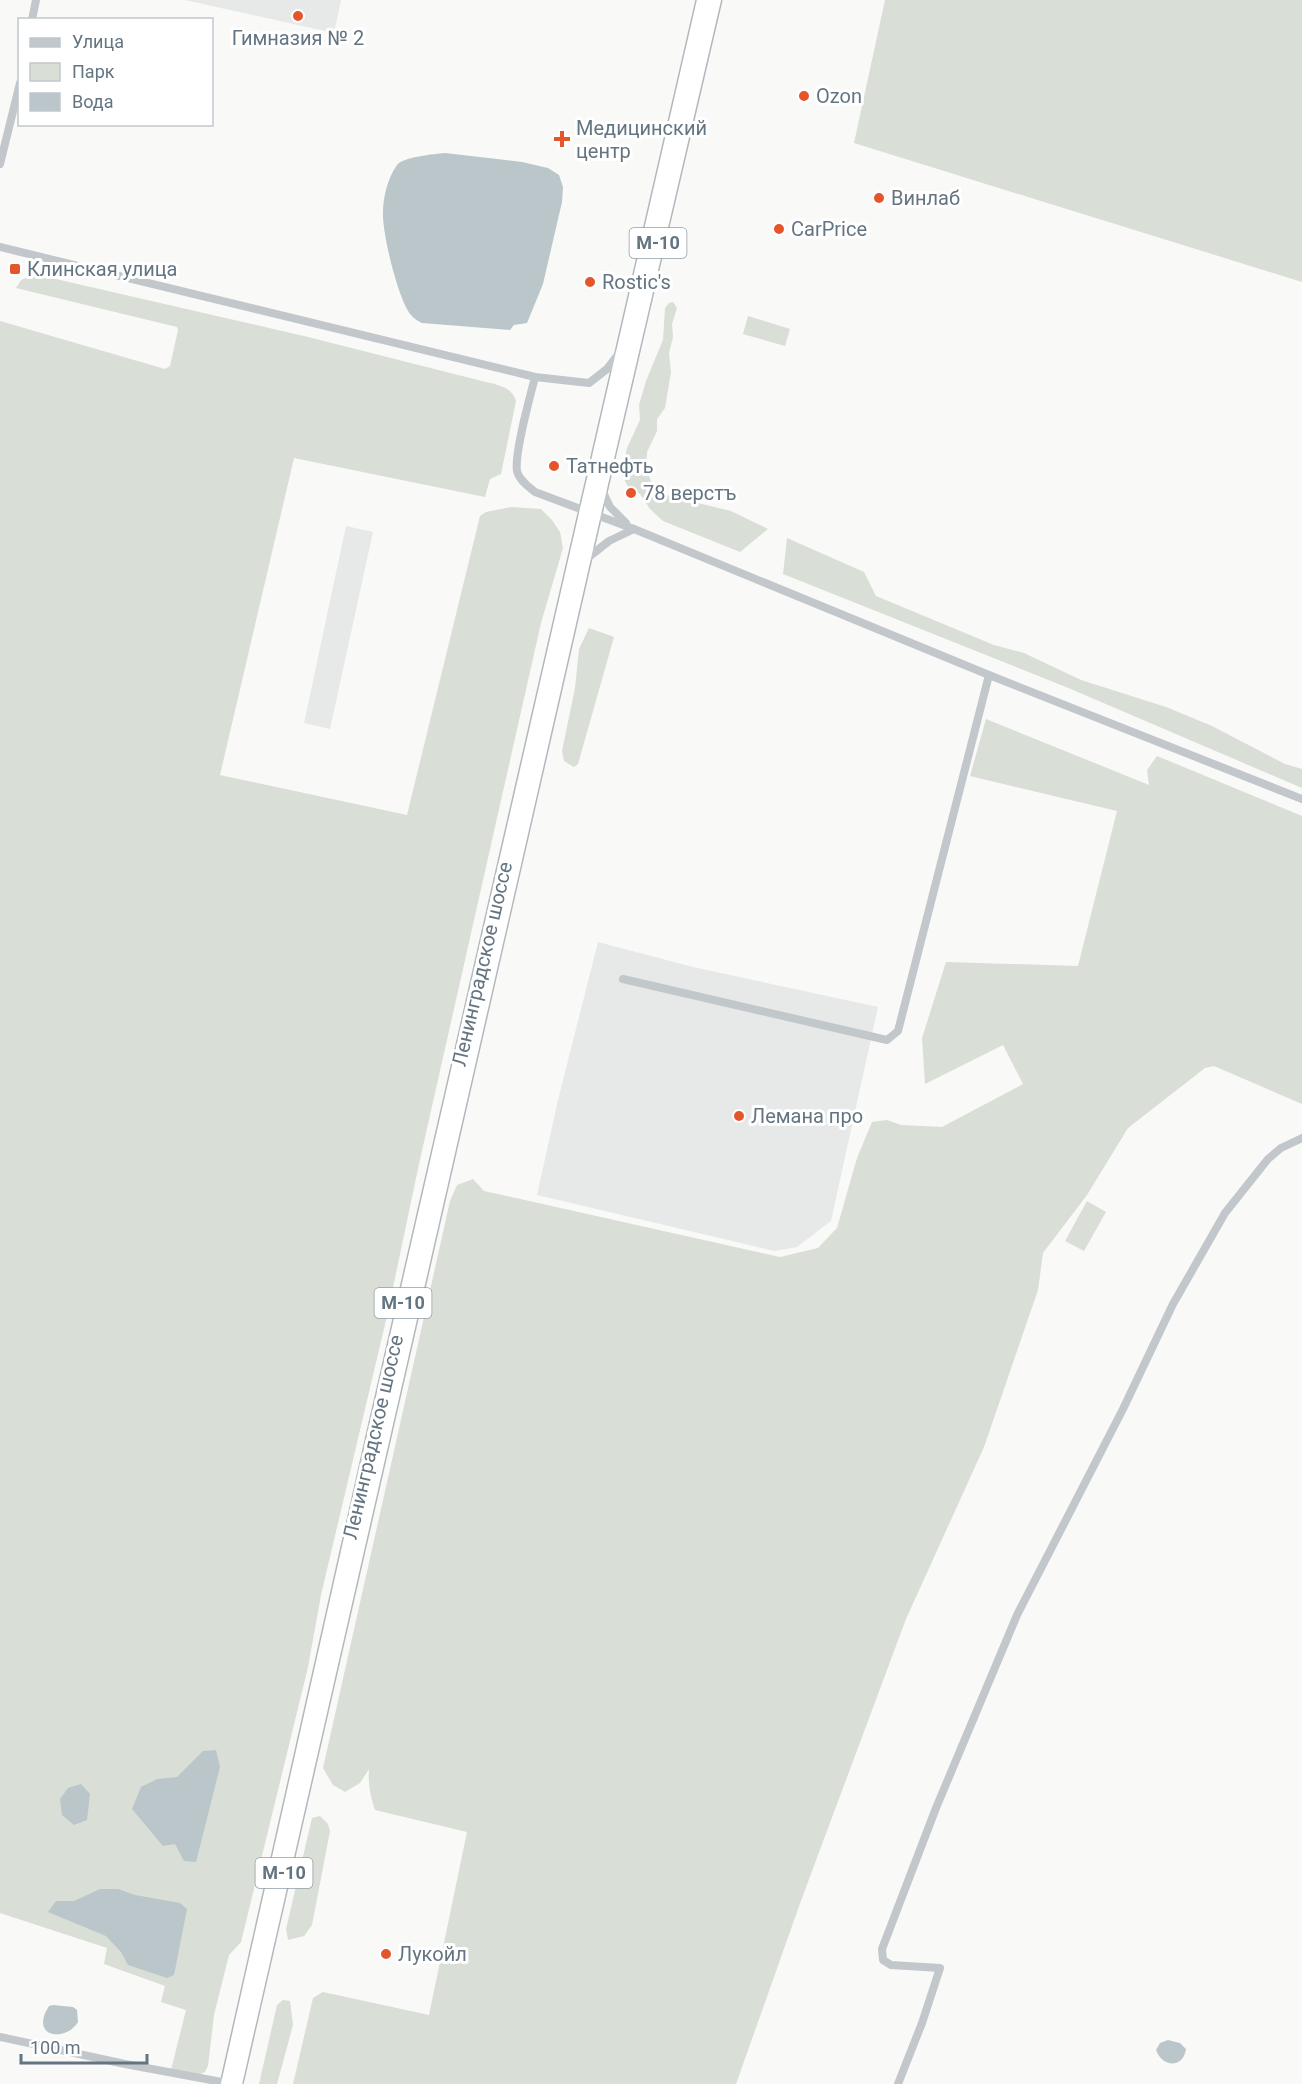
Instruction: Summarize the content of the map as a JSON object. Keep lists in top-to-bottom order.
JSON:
{
  "streets": {
    "highway": ["М-10", "Ленинградское шоссе"]
  },
  "crossings": [
    ["М-10", "Ленинградское шоссе"]
  ],
  "places": {
    "other": [
      "Гимназия № 2",
      "Ozon",
      "Винлаб",
      "CarPrice",
      "Rostic's",
      "Татнефть",
      "78 верстъ",
      "Лемана про",
      "Лукойл"
    ],
    "health": ["Медицинский центр"],
    "transit": ["Клинская улица"]
  },
  "legend": ["Улица", "Парк", "Вода"],
  "scale_bar": "100 m"
}
